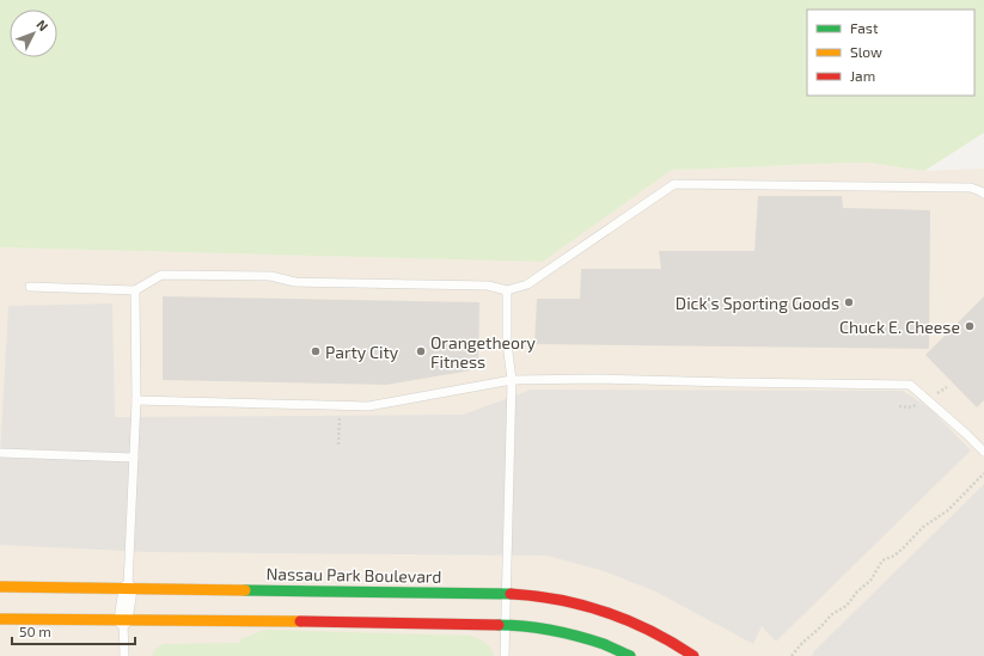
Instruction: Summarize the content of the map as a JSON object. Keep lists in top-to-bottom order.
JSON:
{
  "streets": {
    "street": ["Nassau Park Boulevard"]
  },
  "places": [
    "Dick's Sporting Goods",
    "Chuck E. Cheese",
    "Party City",
    "Orangetheory Fitness"
  ],
  "legend": ["Fast", "Slow", "Jam"],
  "scale_bar": "50 m",
  "north": "top right"
}
